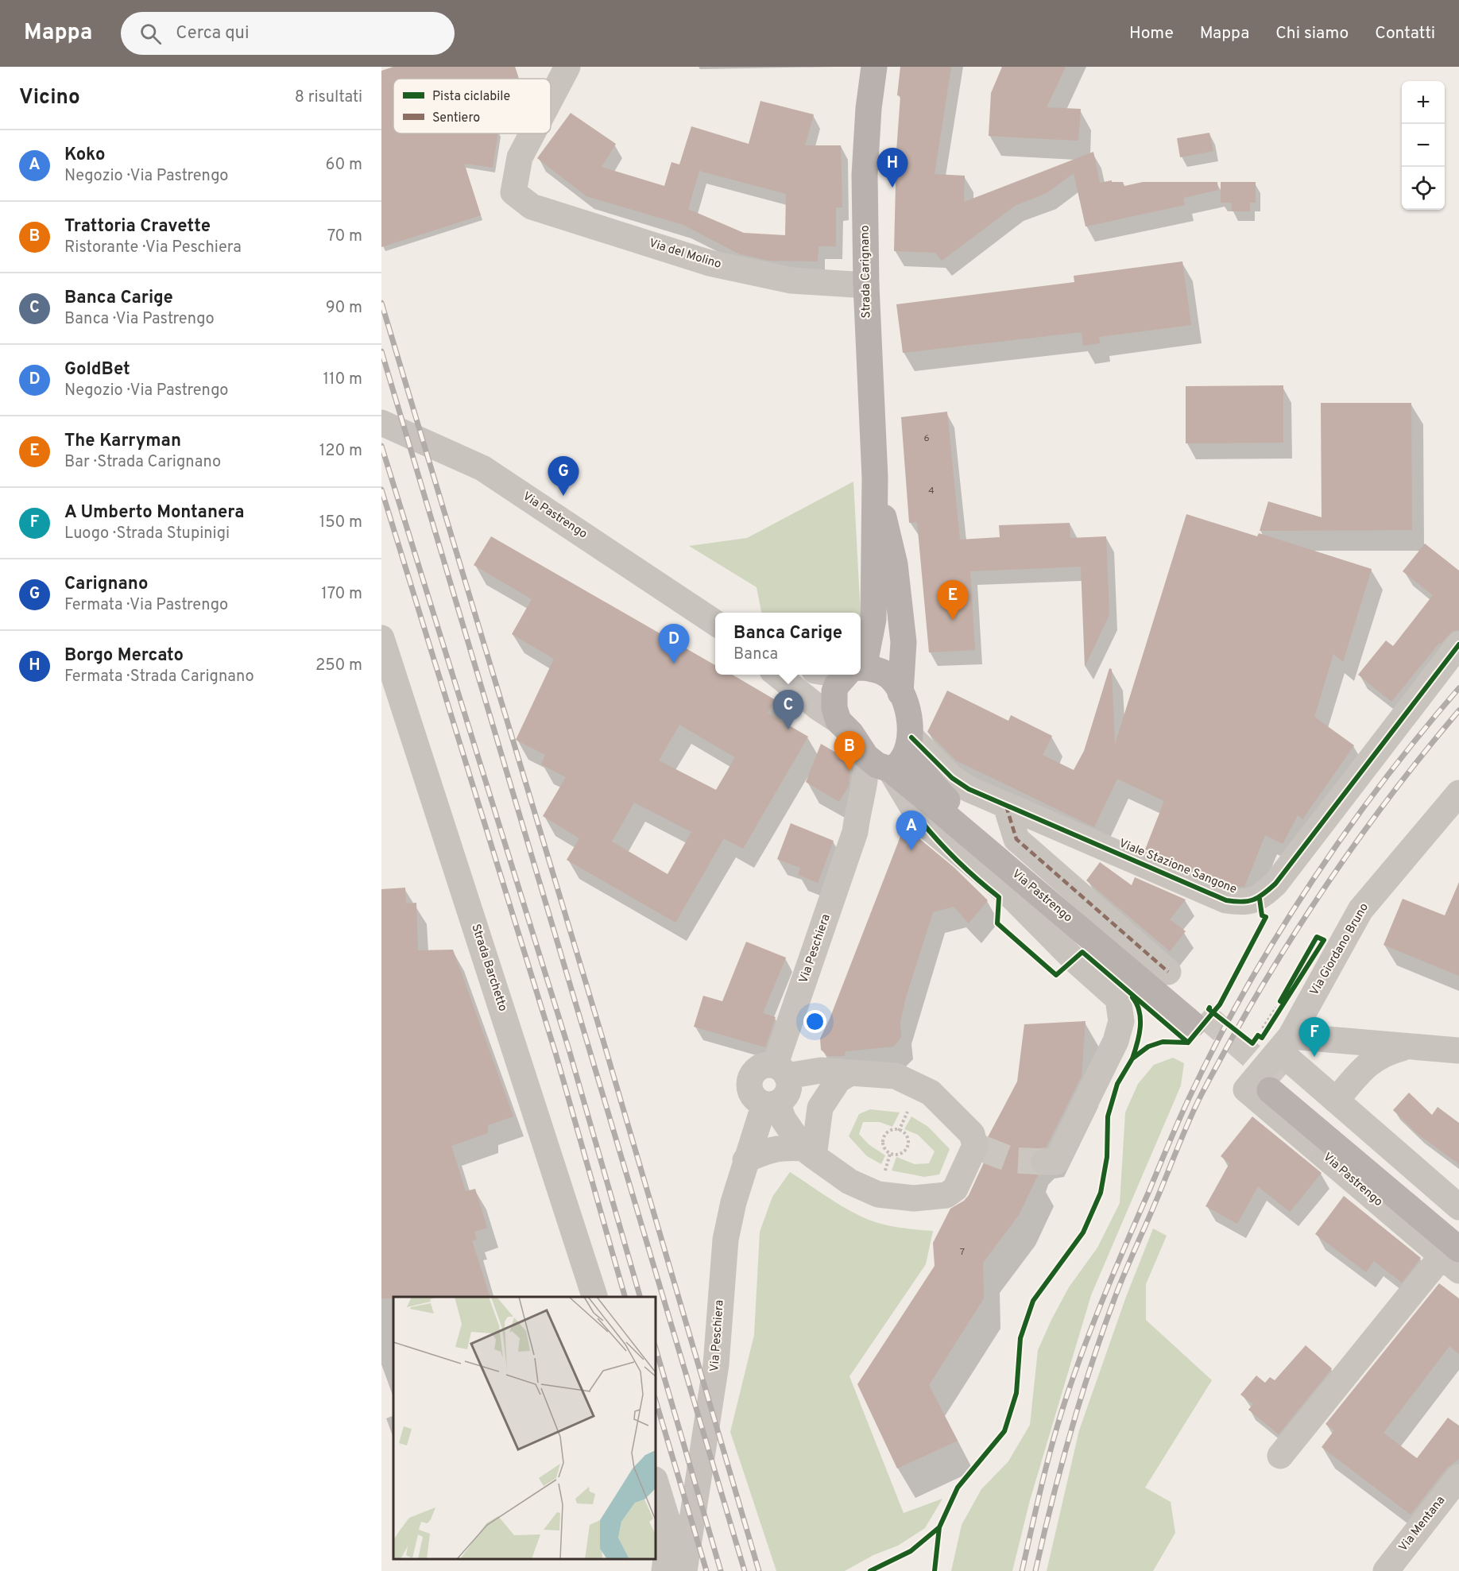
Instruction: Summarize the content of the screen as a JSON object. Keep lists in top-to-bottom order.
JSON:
{
  "streets": {
    "main road": ["Strada Carignano", "Via Pastrengo"],
    "street": [
      "Via del Molino",
      "Viale Stazione Sangone",
      "Via Peschiera",
      "Via Giordano Bruno",
      "Strada Barchetto",
      "Via Mentana"
    ]
  },
  "crossings": [
    ["Via del Molino", "Strada Carignano"],
    ["Via Pastrengo", "Viale Stazione Sangone"],
    ["Via Pastrengo", "Via Peschiera"],
    ["Via Pastrengo", "Via Giordano Bruno"],
    ["Viale Stazione Sangone", "Via Peschiera"]
  ],
  "house_numbers": ["6", "4", "7"],
  "legend": ["Pista ciclabile", "Sentiero"],
  "page": {
    "header": "Mappa",
    "search": "Cerca qui",
    "nav": [
      "Home",
      "Mappa",
      "Chi siamo",
      "Contatti"
    ],
    "heading": ["Vicino", "8 risultati"],
    "map_buttons": ["+", "−"],
    "list": [
      {
        "mark": "A",
        "name": "Koko",
        "note": "Negozio · Via Pastrengo",
        "value": "60 m"
      },
      {
        "mark": "B",
        "name": "Trattoria Cravette",
        "note": "Ristorante · Via Peschiera",
        "value": "70 m"
      },
      {
        "mark": "C",
        "name": "Banca Carige",
        "note": "Banca · Via Pastrengo",
        "value": "90 m"
      },
      {
        "mark": "D",
        "name": "GoldBet",
        "note": "Negozio · Via Pastrengo",
        "value": "110 m"
      },
      {
        "mark": "E",
        "name": "The Karryman",
        "note": "Bar · Strada Carignano",
        "value": "120 m"
      },
      {
        "mark": "F",
        "name": "A Umberto Montanera",
        "note": "Luogo · Strada Stupinigi",
        "value": "150 m"
      },
      {
        "mark": "G",
        "name": "Carignano",
        "note": "Fermata · Via Pastrengo",
        "value": "170 m"
      },
      {
        "mark": "H",
        "name": "Borgo Mercato",
        "note": "Fermata · Strada Carignano",
        "value": "250 m"
      }
    ],
    "pins": [
      "H",
      "G",
      "E",
      "D",
      "C",
      "B",
      "A",
      "F"
    ],
    "popup": ["Banca Carige", "Banca"]
  }
}
